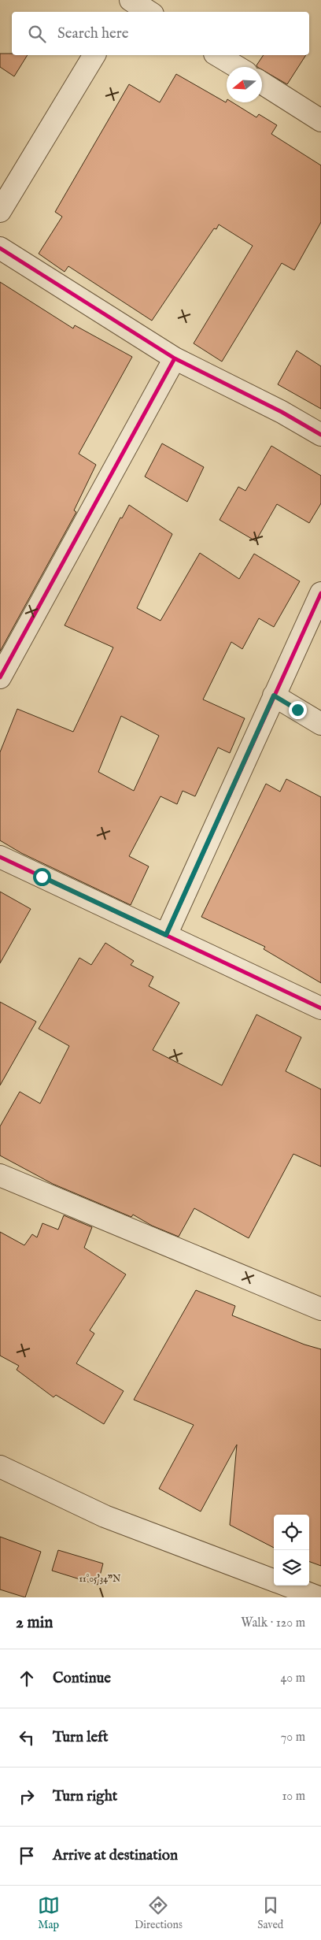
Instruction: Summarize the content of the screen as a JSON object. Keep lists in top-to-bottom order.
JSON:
{
  "north": "left",
  "page": {
    "search": "Search here",
    "heading": ["2 min", "Walk · 120 m"],
    "list": [
      ["Continue", "40 m"],
      ["Turn left", "70 m"],
      ["Turn right", "10 m"],
      "Arrive at destination"
    ],
    "nav": ["Map", "Directions", "Saved"]
  },
  "coordinates": ["11°05'34\"N"]
}
